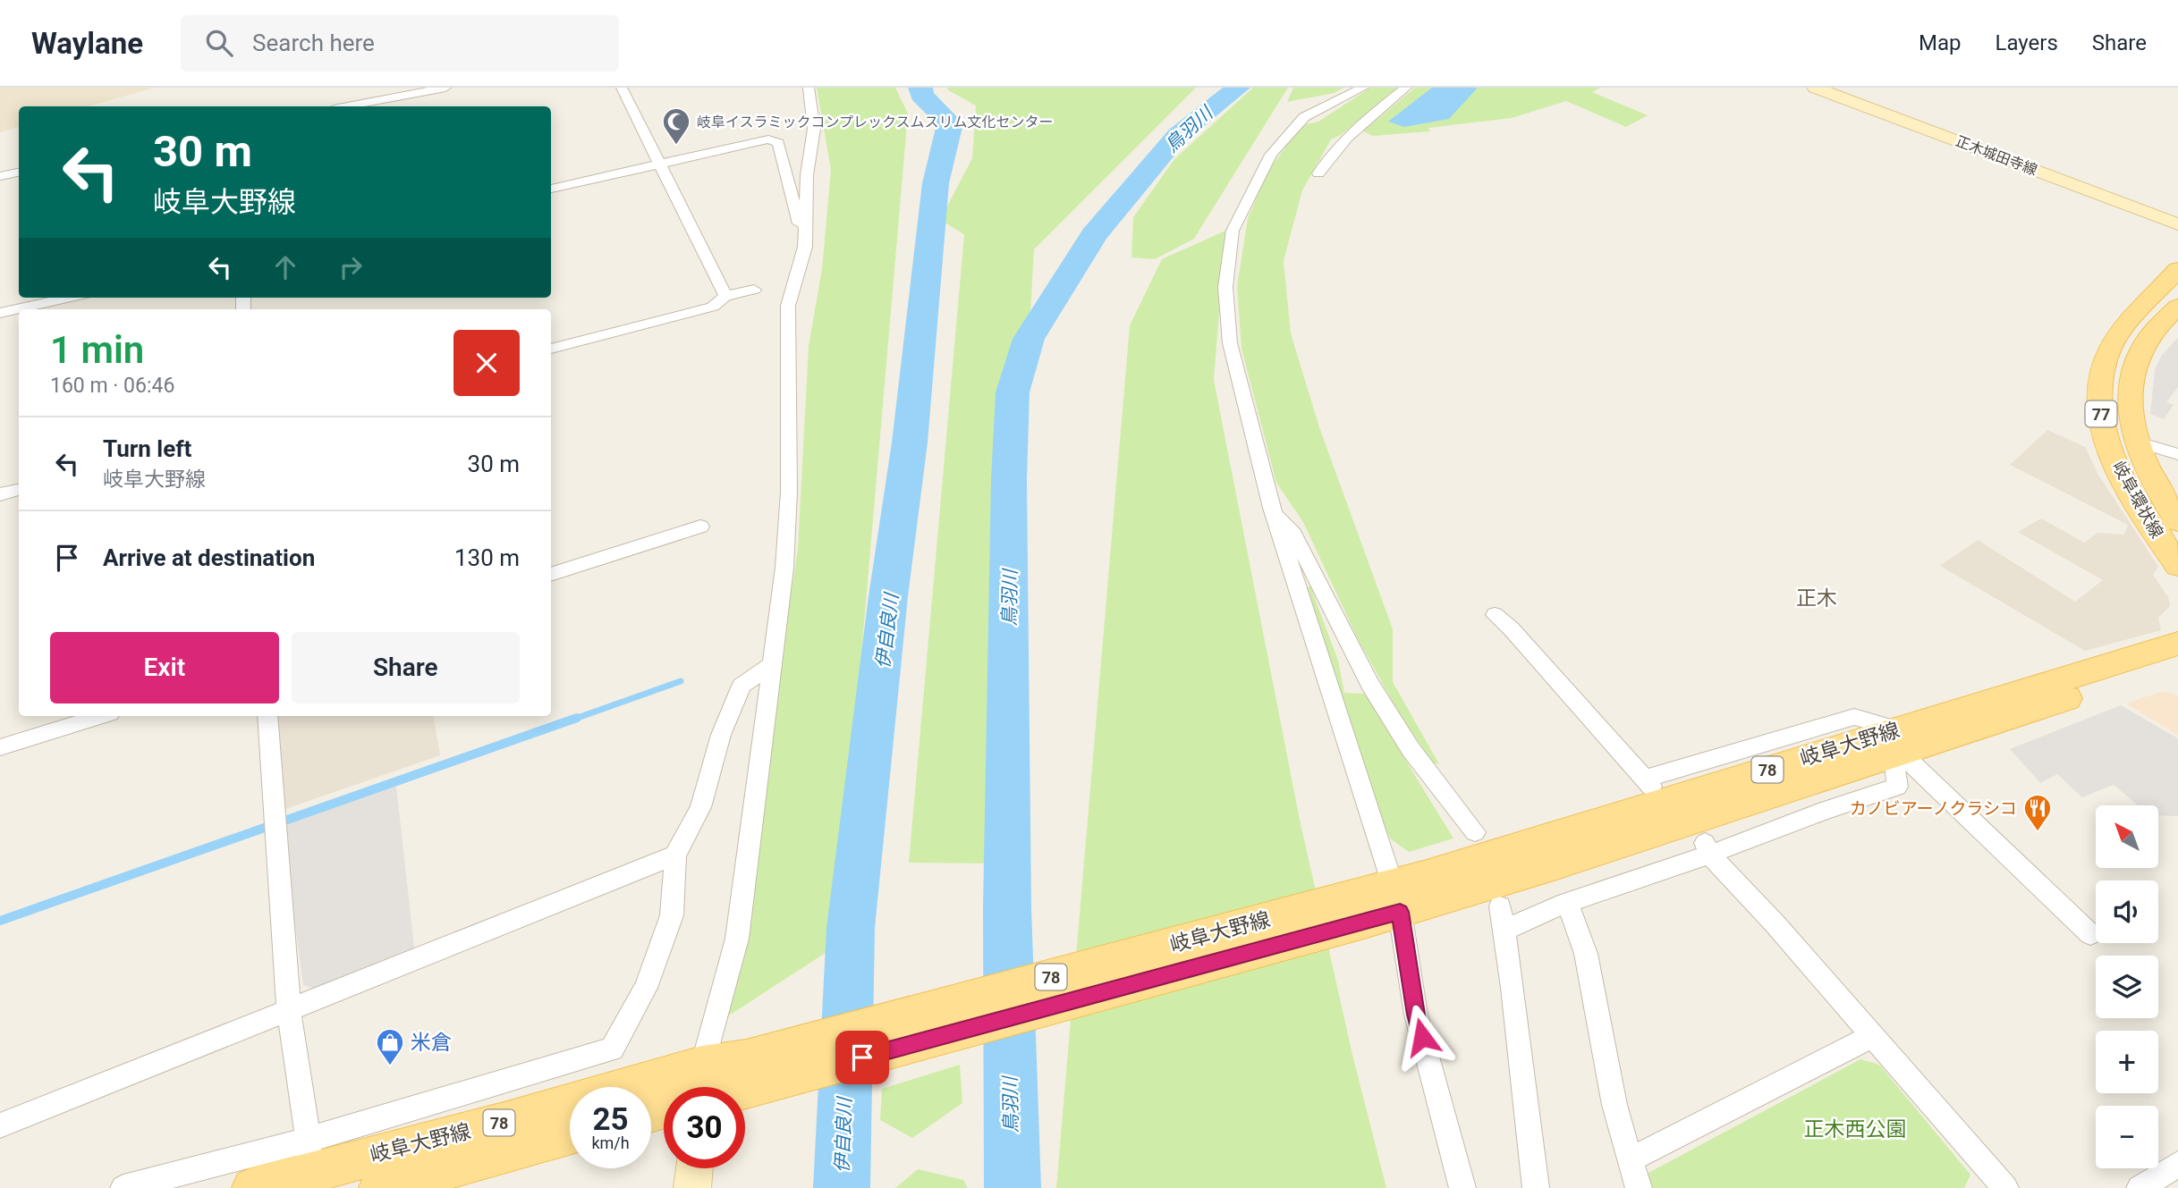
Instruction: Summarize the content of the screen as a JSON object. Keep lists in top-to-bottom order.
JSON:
{
  "streets": {
    "main road": [
      "77",
      "岐阜環状線",
      "岐阜大野線",
      "78"
    ],
    "street": ["正木城田寺線"]
  },
  "districts": ["正木"],
  "water": ["鳥羽川", "伊自良川"],
  "parks": ["正木西公園"],
  "places": {
    "mosque": ["岐阜イスラミックコンプレックスムスリム文化センター"],
    "restaurant": ["カノビアーノクラシコ"],
    "shop": ["米倉"]
  },
  "north": "top left",
  "page": {
    "header": "Waylane",
    "search": "Search here",
    "nav": ["Map", "Layers", "Share"],
    "turn": ["30 m", "岐阜大野線"],
    "heading": ["1 min", "160 m · 06:46"],
    "list": [
      {
        "name": "Turn left",
        "note": "岐阜大野線",
        "value": "30 m"
      },
      {
        "name": "Arrive at destination",
        "value": "130 m"
      }
    ],
    "buttons": ["Exit", "Share"],
    "map_buttons": ["+", "−"],
    "speed": "25 km/h",
    "limit": "30"
  }
}
